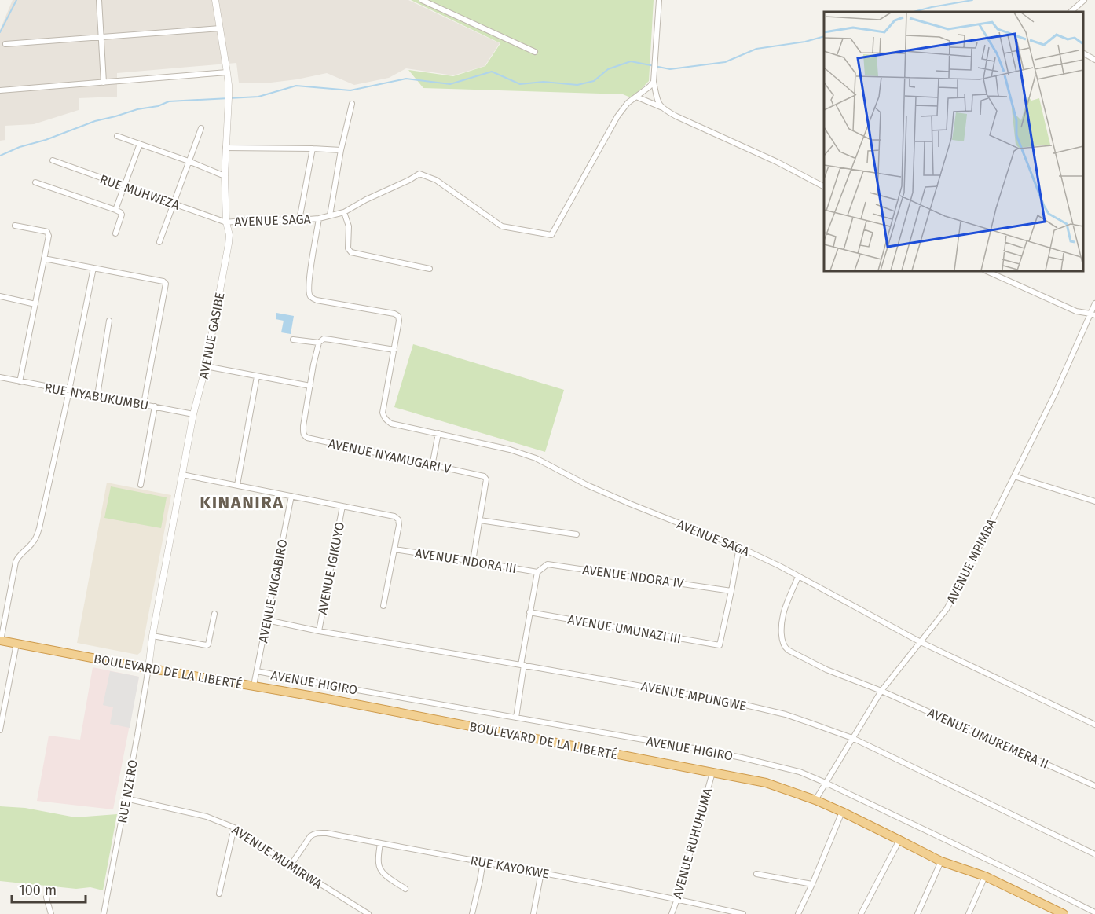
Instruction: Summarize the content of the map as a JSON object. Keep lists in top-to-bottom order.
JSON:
{
  "streets": {
    "highway": ["BOULEVARD DE LA LIBERTÉ"],
    "street": [
      "RUE MUHWEZA",
      "AVENUE SAGA",
      "AVENUE GASIBE",
      "RUE NYABUKUMBU",
      "AVENUE NYAMUGARI V",
      "AVENUE NDORA III",
      "AVENUE MPIMBA",
      "AVENUE IGIKUYO",
      "AVENUE NDORA IV",
      "AVENUE IKIGABIRO",
      "AVENUE UMUNAZI III",
      "AVENUE HIGIRO",
      "AVENUE MPUNGWE",
      "AVENUE UMUREMERA II",
      "RUE NZERO",
      "AVENUE RUHUHUMA",
      "AVENUE MUMIRWA",
      "RUE KAYOKWE"
    ]
  },
  "crossings": [
    ["RUE MUHWEZA", "AVENUE SAGA"],
    ["RUE MUHWEZA", "AVENUE GASIBE"],
    ["AVENUE SAGA", "AVENUE GASIBE"],
    ["AVENUE SAGA", "AVENUE MPIMBA"],
    ["AVENUE SAGA", "AVENUE UMUREMERA II"],
    ["AVENUE GASIBE", "RUE NYABUKUMBU"],
    ["AVENUE GASIBE", "BOULEVARD DE LA LIBERTÉ"],
    ["AVENUE GASIBE", "RUE NZERO"],
    ["AVENUE NYAMUGARI V", "AVENUE NDORA III"],
    ["AVENUE NDORA III", "AVENUE NDORA IV"],
    ["AVENUE MPIMBA", "BOULEVARD DE LA LIBERTÉ"],
    ["AVENUE MPIMBA", "AVENUE HIGIRO"],
    ["AVENUE MPIMBA", "AVENUE MPUNGWE"],
    ["AVENUE MPIMBA", "AVENUE UMUREMERA II"],
    ["AVENUE IGIKUYO", "AVENUE MPUNGWE"],
    ["AVENUE NDORA IV", "AVENUE UMUNAZI III"],
    ["AVENUE IKIGABIRO", "BOULEVARD DE LA LIBERTÉ"],
    ["AVENUE IKIGABIRO", "AVENUE HIGIRO"],
    ["AVENUE IKIGABIRO", "AVENUE MPUNGWE"],
    ["BOULEVARD DE LA LIBERTÉ", "RUE NZERO"],
    ["BOULEVARD DE LA LIBERTÉ", "AVENUE RUHUHUMA"],
    ["RUE NZERO", "AVENUE MUMIRWA"],
    ["AVENUE RUHUHUMA", "RUE KAYOKWE"],
    ["AVENUE MUMIRWA", "RUE KAYOKWE"]
  ],
  "districts": ["KINANIRA"],
  "scale_bar": "100 m"
}
